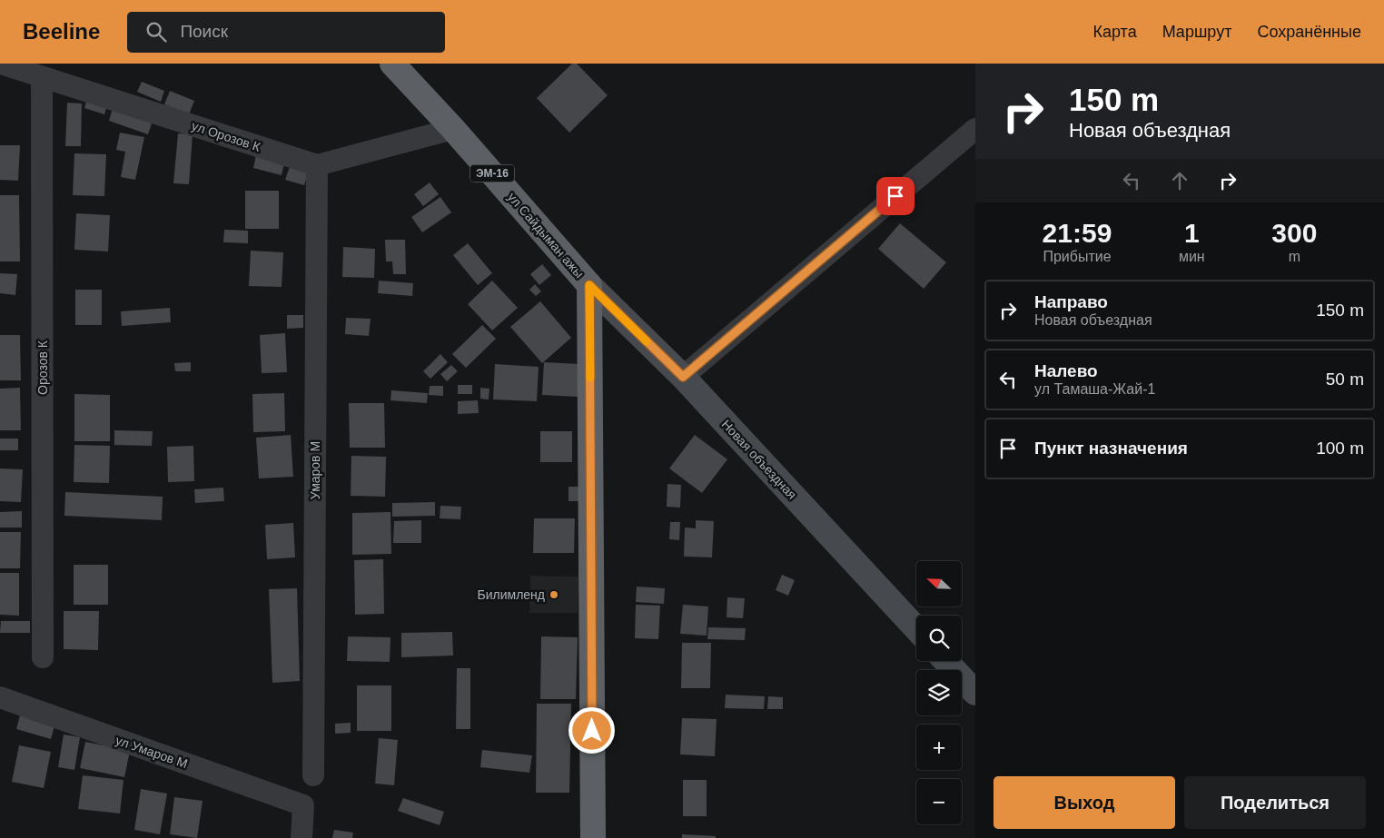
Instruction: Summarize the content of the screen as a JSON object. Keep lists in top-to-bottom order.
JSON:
{
  "streets": {
    "highway": ["ЭМ-16", "ул Сайдыман ажы"],
    "main road": ["Новая объездная"],
    "street": [
      "ул Орозов К",
      "Орозов К",
      "Умаров М",
      "ул Умаров М"
    ]
  },
  "crossings": [
    ["ул Орозов К", "Орозов К"],
    ["ул Орозов К", "Умаров М"],
    ["ул Сайдыман ажы", "Новая объездная"]
  ],
  "places": ["Билимленд"],
  "north": "top left",
  "page": {
    "header": "Beeline",
    "search": "Поиск",
    "nav": ["Карта", "Маршрут", "Сохранённые"],
    "turn": ["150 m", "Новая объездная"],
    "eta": [
      "21:59",
      "Прибытие",
      "1",
      "мин",
      "300",
      "m"
    ],
    "list": [
      {
        "name": "Направо",
        "note": "Новая объездная",
        "value": "150 m"
      },
      {
        "name": "Налево",
        "note": "ул Тамаша-Жай-1",
        "value": "50 m"
      },
      {
        "name": "Пункт назначения",
        "value": "100 m"
      }
    ],
    "map_buttons": ["+", "−"],
    "buttons": ["Выход", "Поделиться"]
  }
}
